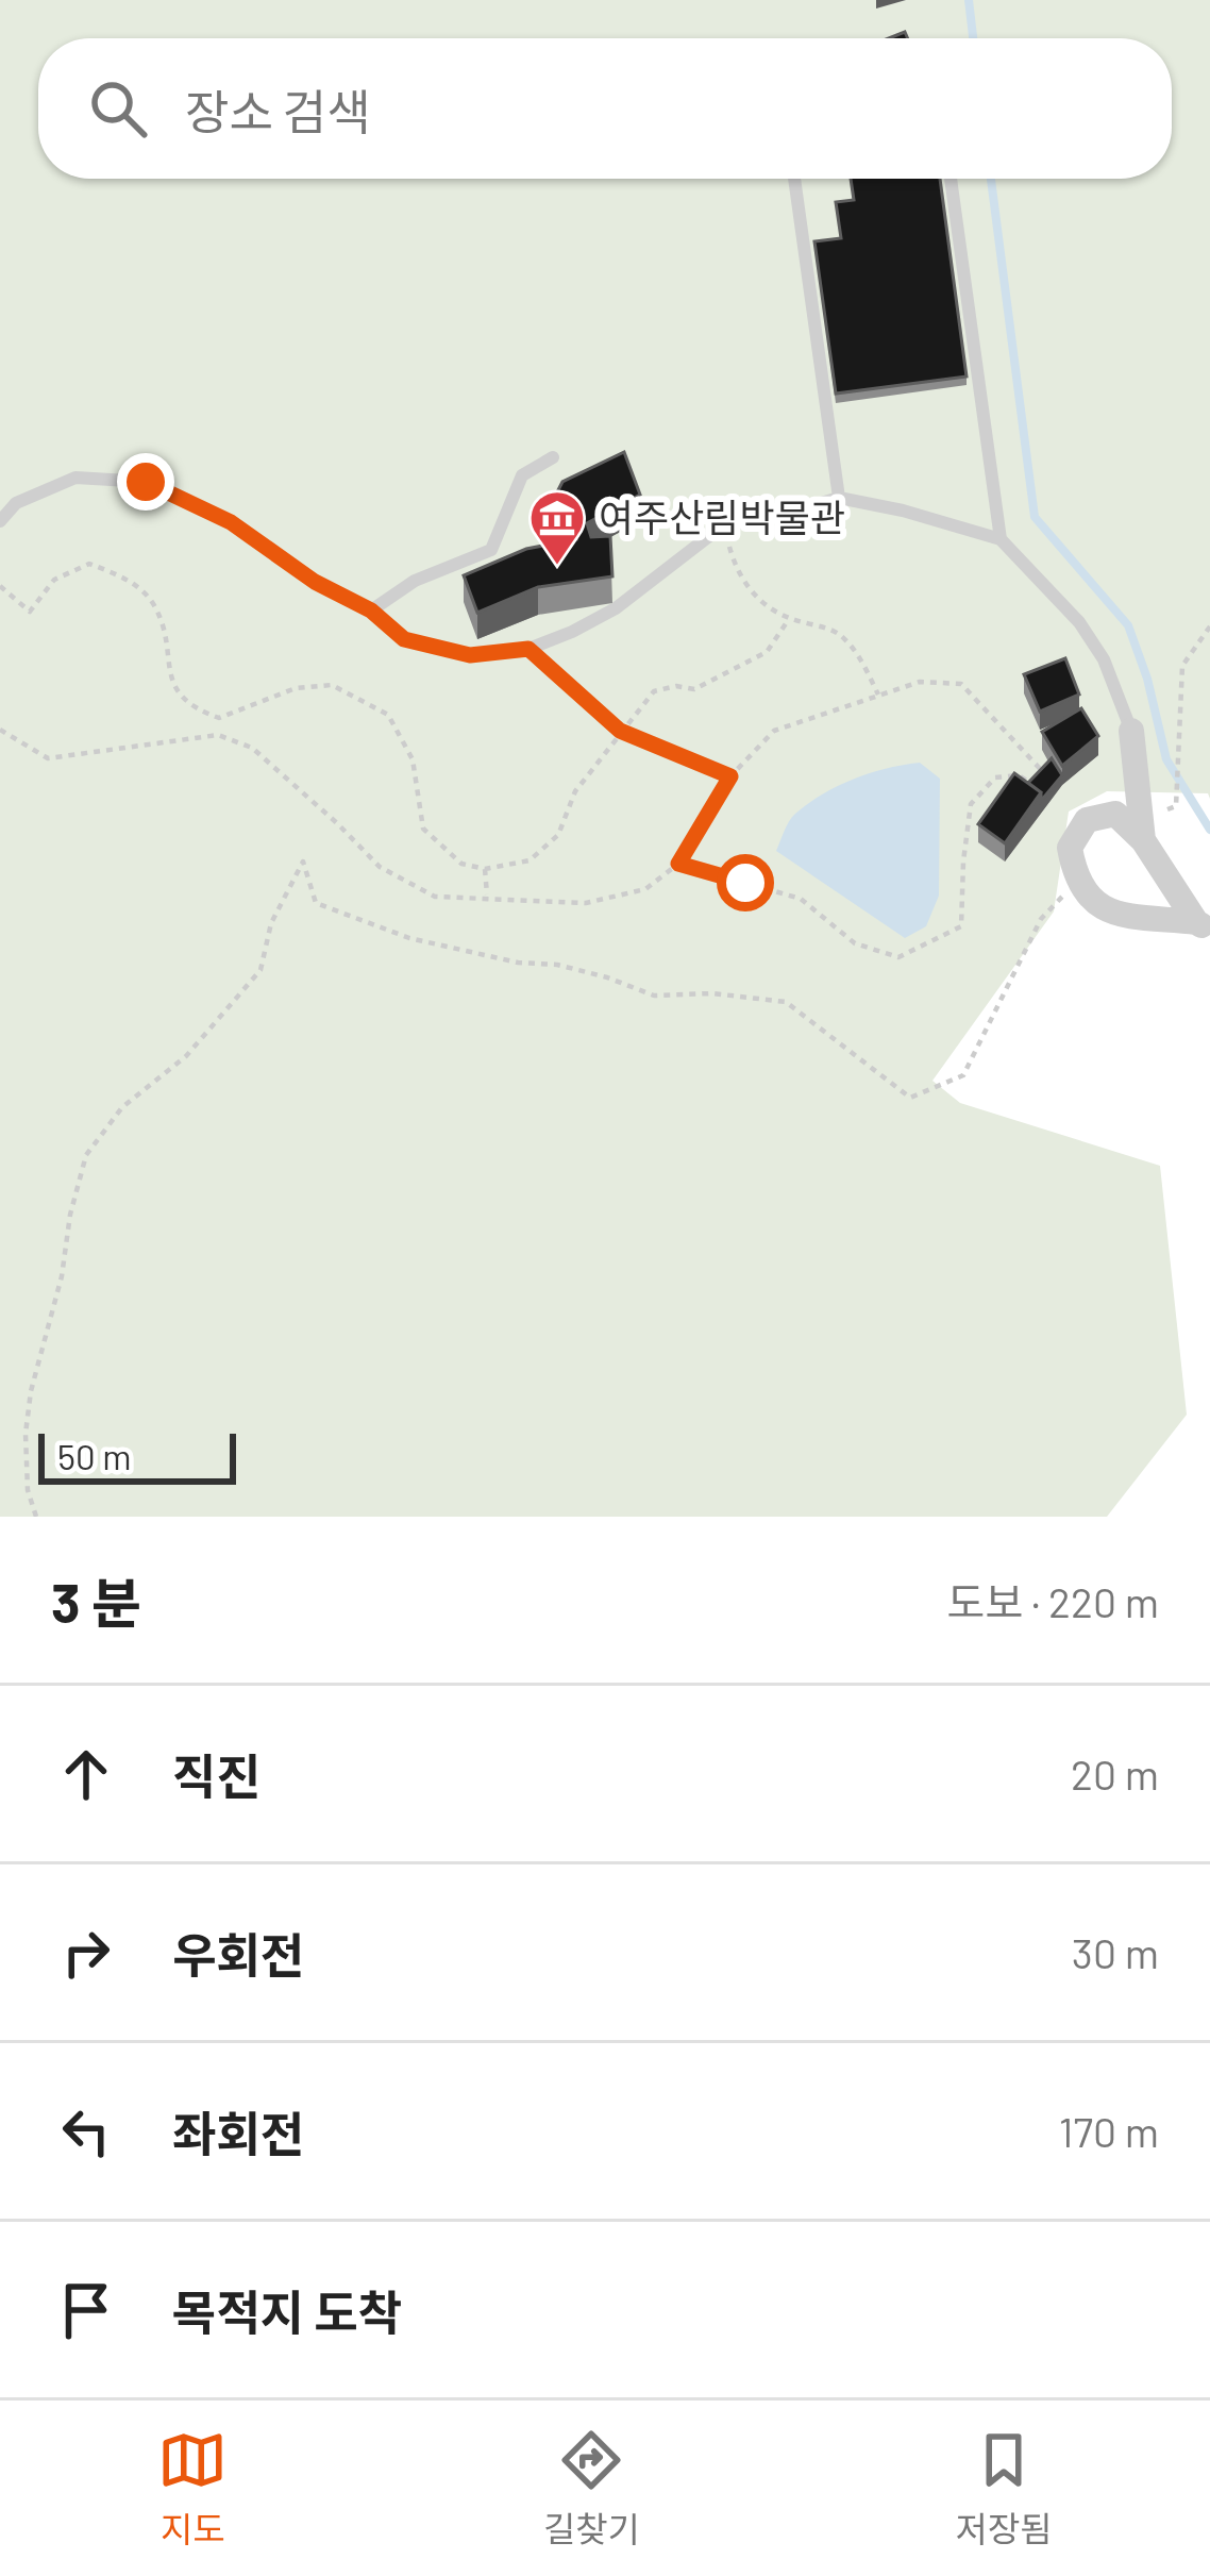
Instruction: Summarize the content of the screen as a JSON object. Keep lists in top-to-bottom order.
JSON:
{
  "places": {
    "museum": ["여주산림박물관"]
  },
  "scale_bar": "50 m",
  "page": {
    "search": "장소 검색",
    "scale": "50 m",
    "heading": ["3 분", "도보 · 220 m"],
    "list": [
      ["직진", "20 m"],
      ["우회전", "30 m"],
      ["좌회전", "170 m"],
      "목적지 도착"
    ],
    "nav": ["지도", "길찾기", "저장됨"]
  }
}
